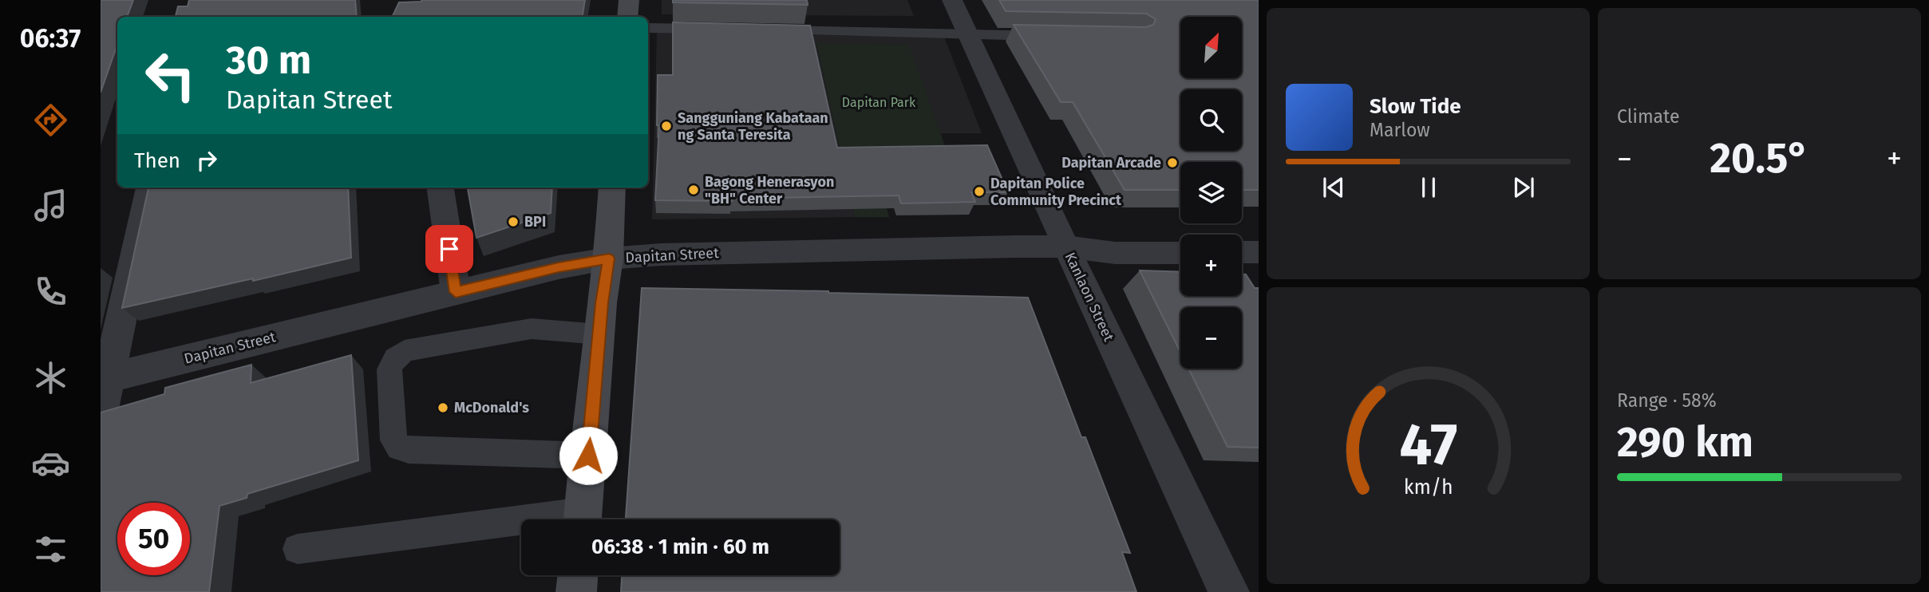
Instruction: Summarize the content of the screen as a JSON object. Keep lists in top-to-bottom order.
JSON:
{
  "streets": {
    "street": ["Dapitan Street", "Kanlaon Street"]
  },
  "crossings": [
    ["Dapitan Street", "Kanlaon Street"]
  ],
  "parks": ["Dapitan Park"],
  "places": [
    "Sangguniang Kabataan ng Santa Teresita",
    "Dapitan Arcade",
    "Bagong Henerasyon \"BH\" Center",
    "Dapitan Police Community Precinct",
    "BPI",
    "McDonald's"
  ],
  "north": "top right",
  "page": {
    "tabs": "06:37",
    "tile": [
      "Climate",
      ["Range · 58%", "290 km"]
    ],
    "map_buttons": ["+", "−"],
    "turn": ["30 m", "Dapitan Street"],
    "song": ["Slow Tide", "Marlow"],
    "then": "Then",
    "heat": ["−", "20.5°", "+"],
    "limit": "50",
    "trip": "06:38 · 1 min · 60 m",
    "gauge": ["47", "km/h"]
  }
}
